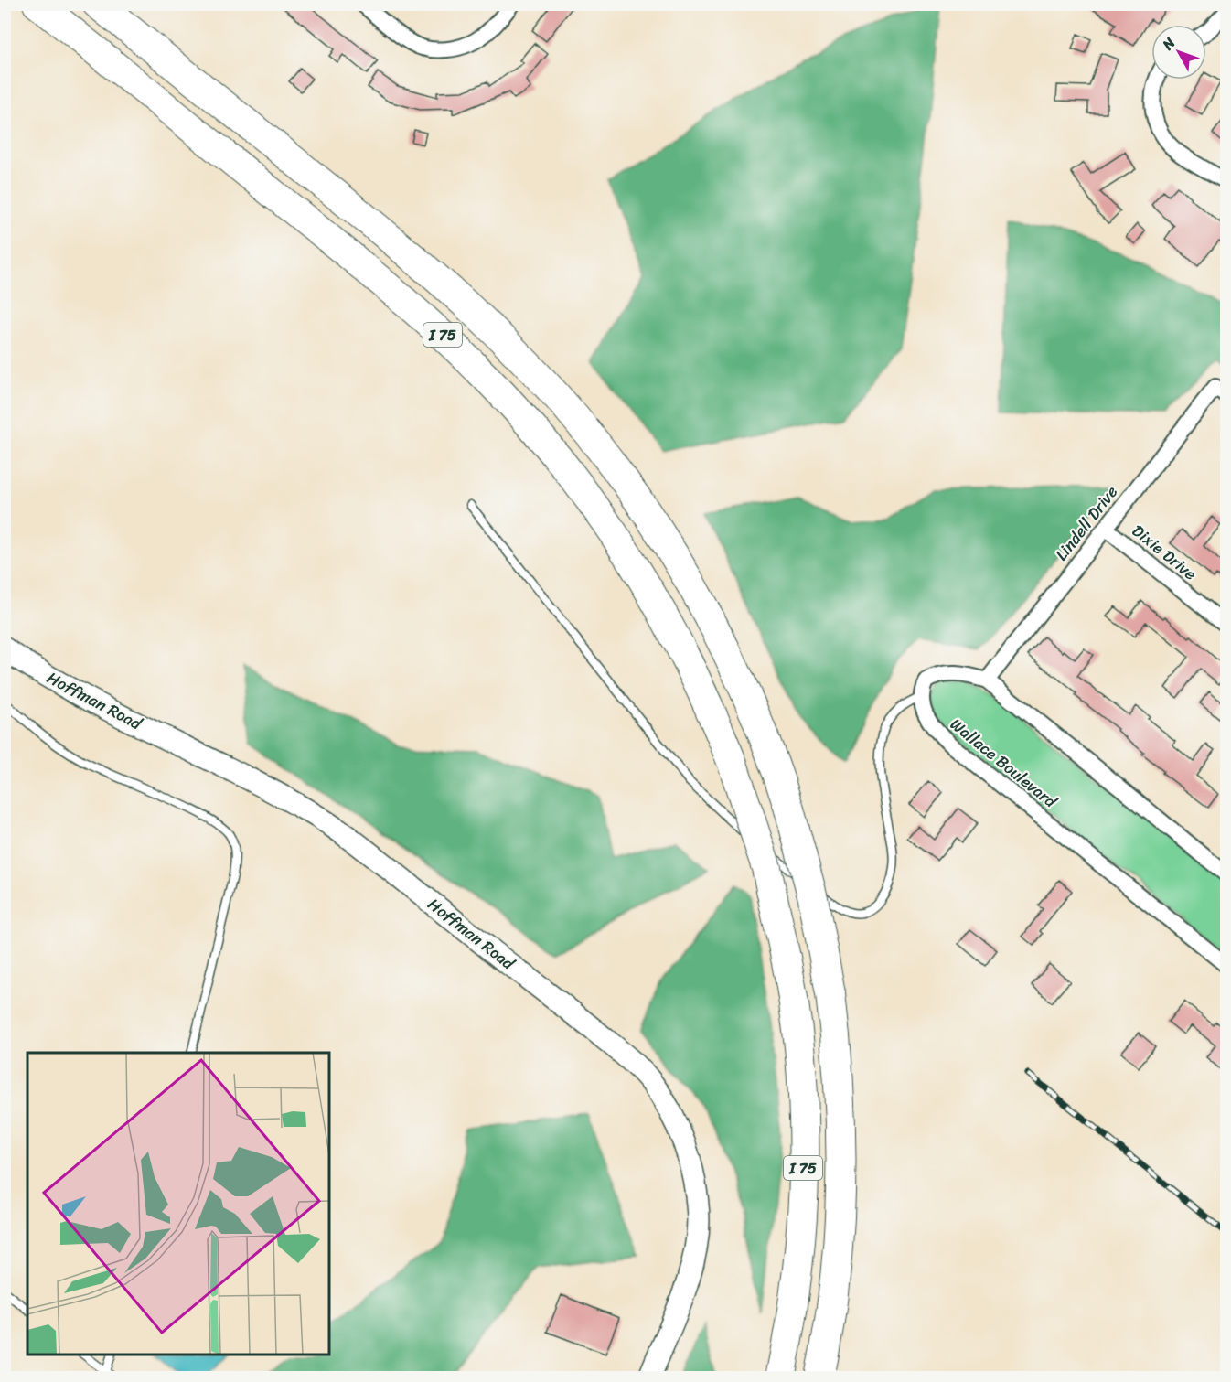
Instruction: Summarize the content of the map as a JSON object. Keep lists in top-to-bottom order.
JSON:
{
  "streets": {
    "highway": ["I 75"],
    "street": [
      "Lindell Drive",
      "Dixie Drive",
      "Hoffman Road",
      "Wallace Boulevard"
    ]
  },
  "crossings": [
    ["Lindell Drive", "Dixie Drive"]
  ],
  "north": "top left"
}
